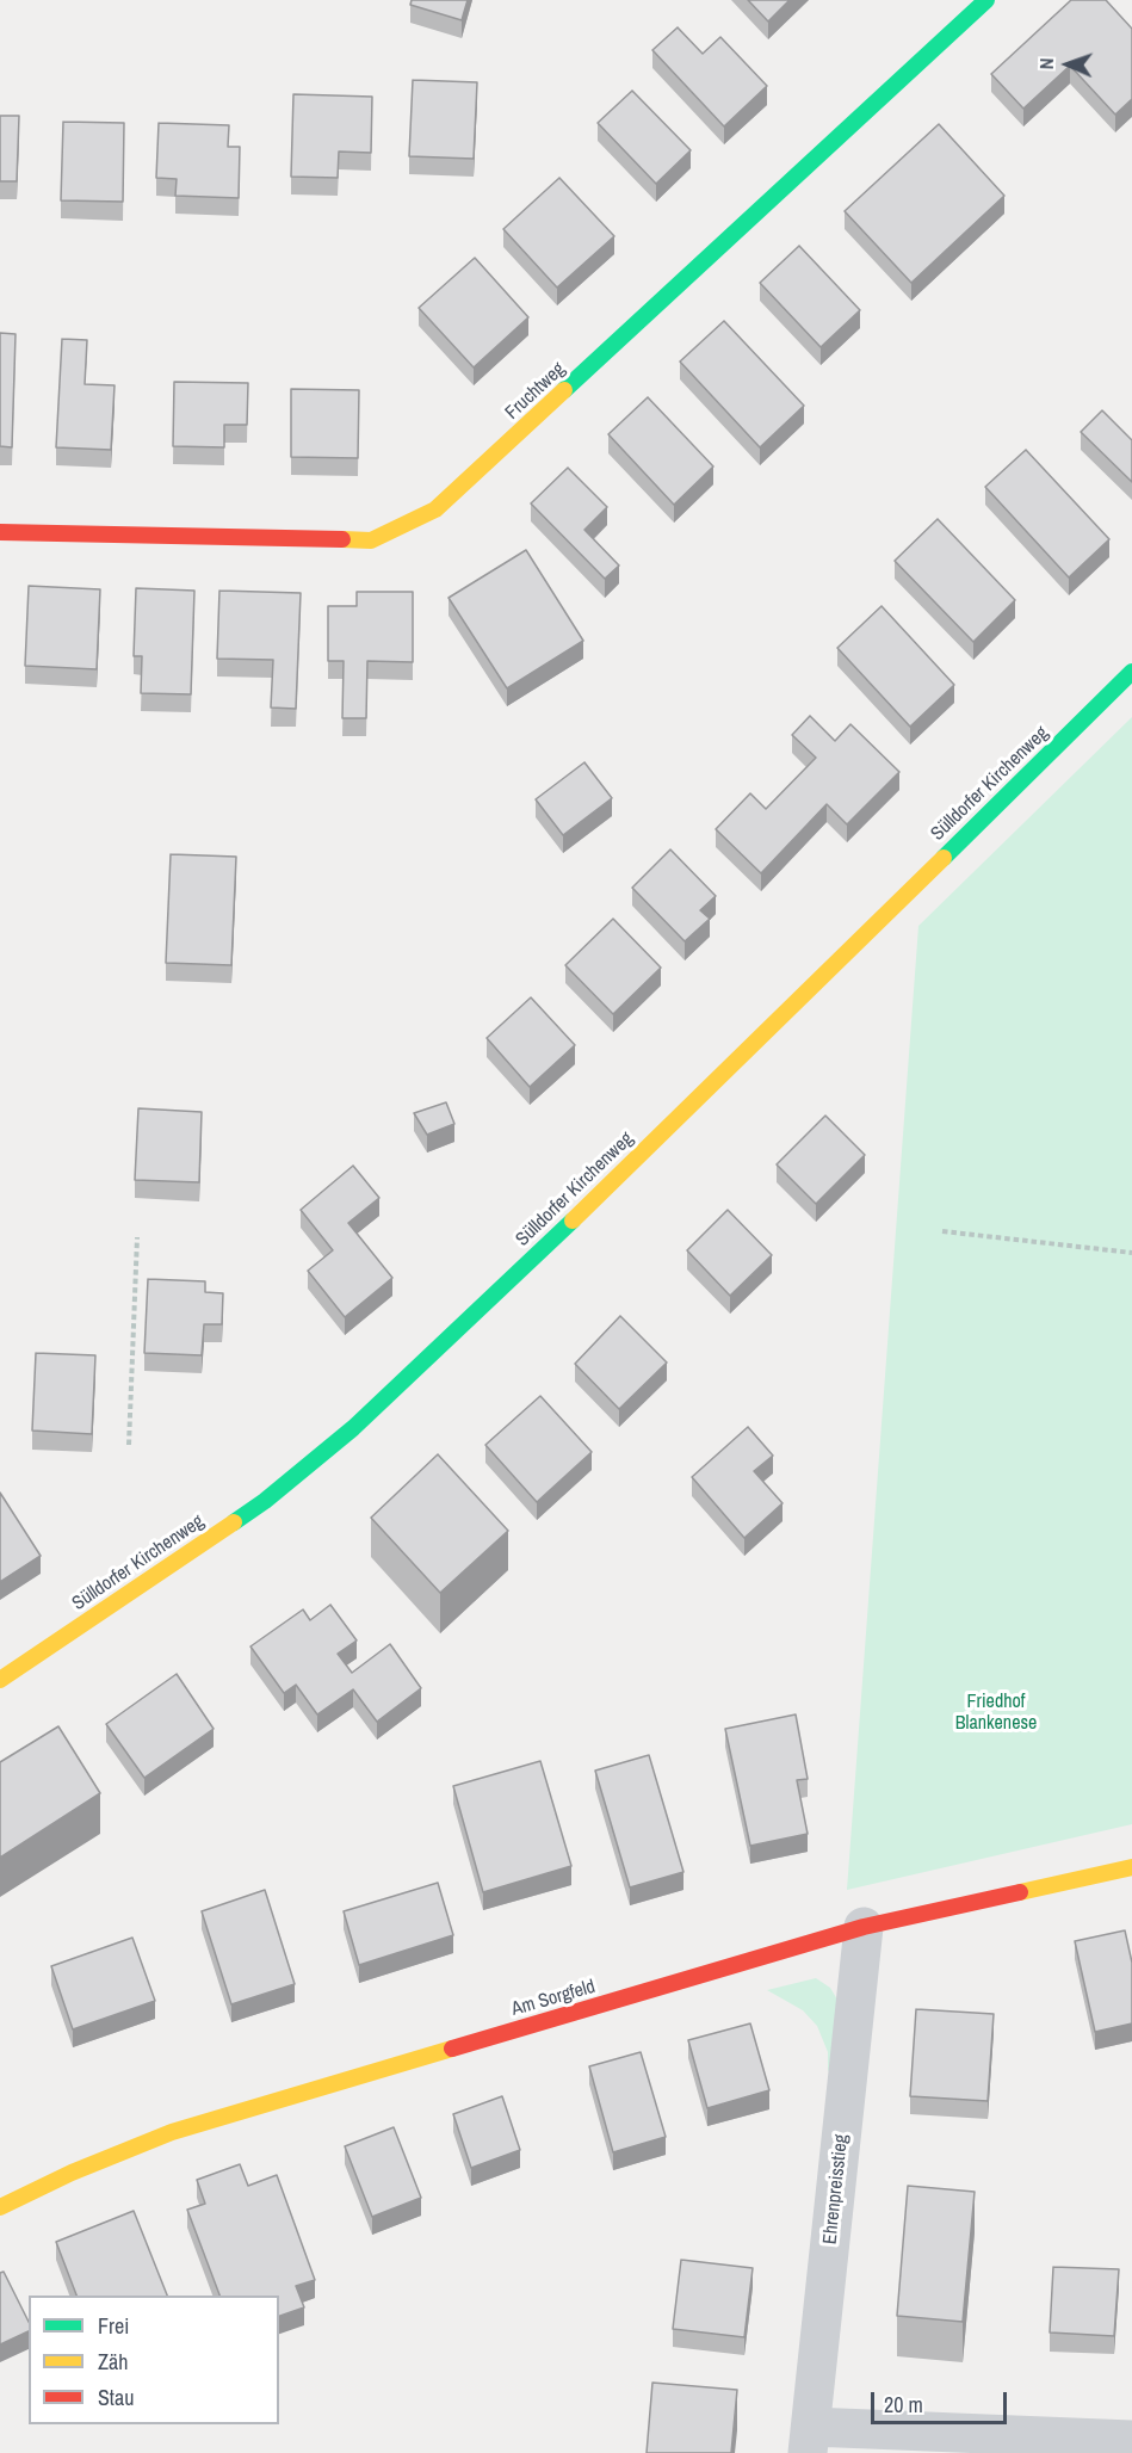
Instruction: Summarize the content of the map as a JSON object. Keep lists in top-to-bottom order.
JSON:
{
  "streets": {
    "street": [
      "Fruchtweg",
      "Sülldorfer Kirchenweg",
      "Am Sorgfeld",
      "Ehrenpreisstieg"
    ]
  },
  "crossings": [
    ["Am Sorgfeld", "Ehrenpreisstieg"]
  ],
  "parks": ["Friedhof Blankenese"],
  "legend": ["Frei", "Zäh", "Stau"],
  "scale_bar": "20 m",
  "north": "left"
}
